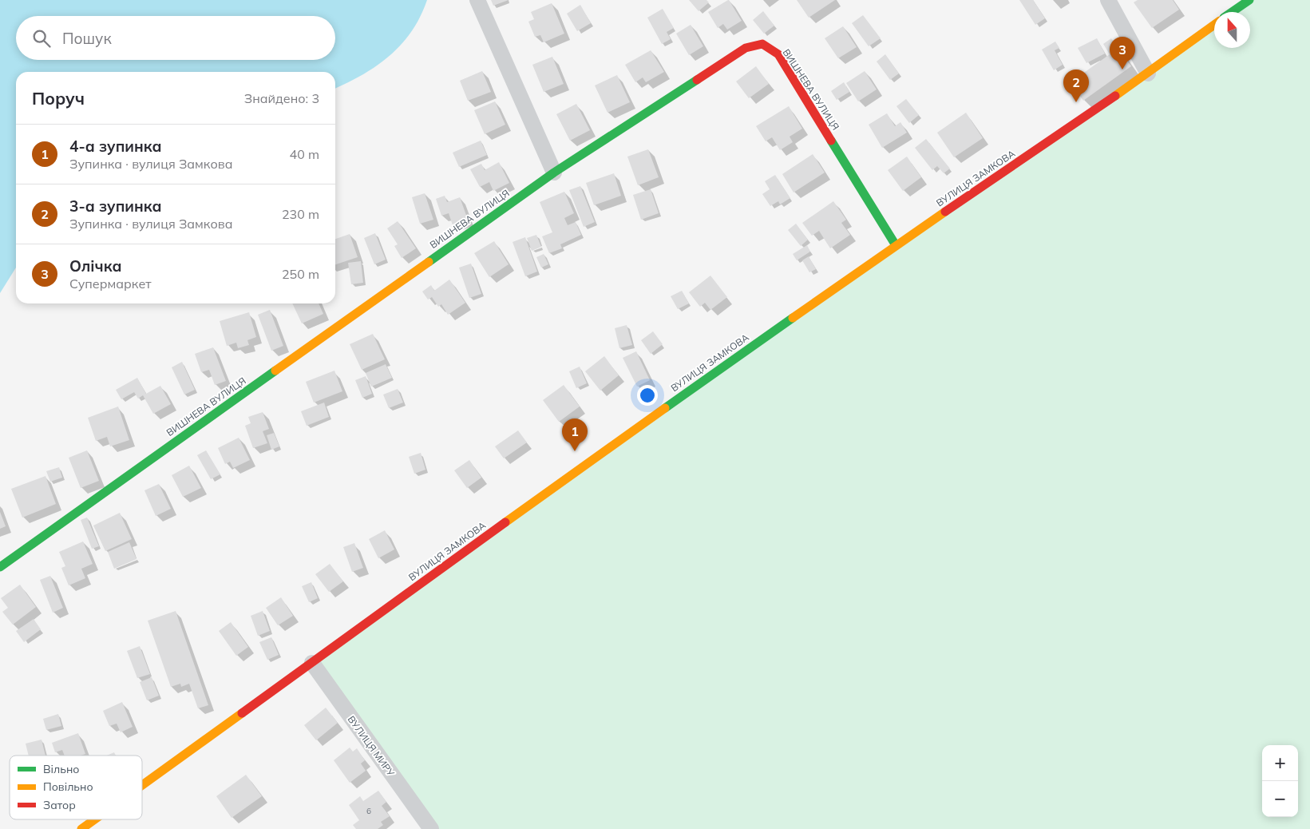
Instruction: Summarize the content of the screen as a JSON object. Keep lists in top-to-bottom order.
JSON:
{
  "streets": {
    "street": ["ВИШНЕВА ВУЛИЦЯ", "ВУЛИЦЯ ЗАМКОВА", "ВУЛИЦЯ МИРУ"]
  },
  "crossings": [
    ["ВИШНЕВА ВУЛИЦЯ", "ВУЛИЦЯ ЗАМКОВА"],
    ["ВУЛИЦЯ ЗАМКОВА", "ВУЛИЦЯ МИРУ"]
  ],
  "house_numbers": ["6"],
  "legend": ["Вільно", "Повільно", "Затор"],
  "north": "top",
  "page": {
    "search": "Пошук",
    "pins": ["3", "2", "1"],
    "heading": ["Поруч", "Знайдено: 3"],
    "list": [
      {
        "mark": "1",
        "name": "4-а зупинка",
        "note": "Зупинка · вулиця Замкова",
        "value": "40 m"
      },
      {
        "mark": "2",
        "name": "3-а зупинка",
        "note": "Зупинка · вулиця Замкова",
        "value": "230 m"
      },
      {
        "mark": "3",
        "name": "Олічка",
        "note": "Супермаркет",
        "value": "250 m"
      }
    ],
    "map_buttons": ["+", "−"]
  }
}
